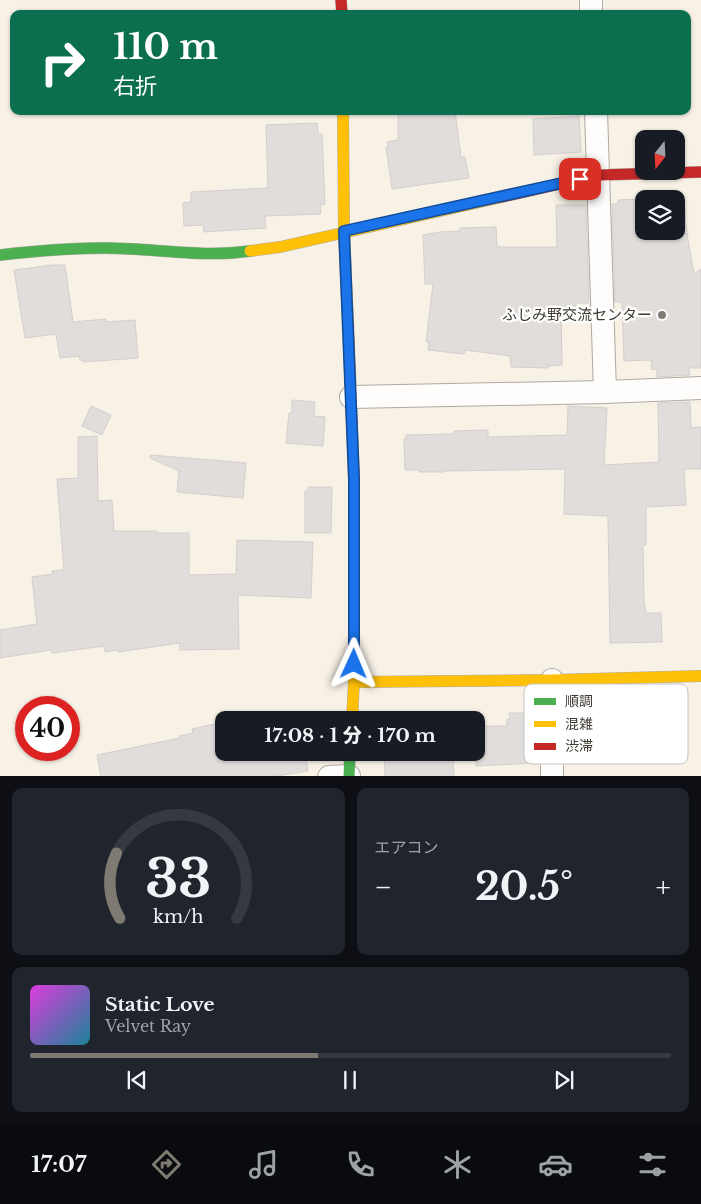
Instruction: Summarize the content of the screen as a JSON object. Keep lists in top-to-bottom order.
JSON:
{
  "places": ["ふじみ野交流センター"],
  "legend": ["順調", "混雑", "渋滞"],
  "north": "bottom",
  "page": {
    "turn": ["110 m", "右折"],
    "limit": "40",
    "trip": "17:08 · 1 分 · 170 m",
    "tile": "エアコン",
    "heat": ["−", "20.5°", "+"],
    "song": ["Static Love", "Velvet Ray"],
    "tabs": "17:07",
    "gauge": ["33", "km/h"]
  }
}
